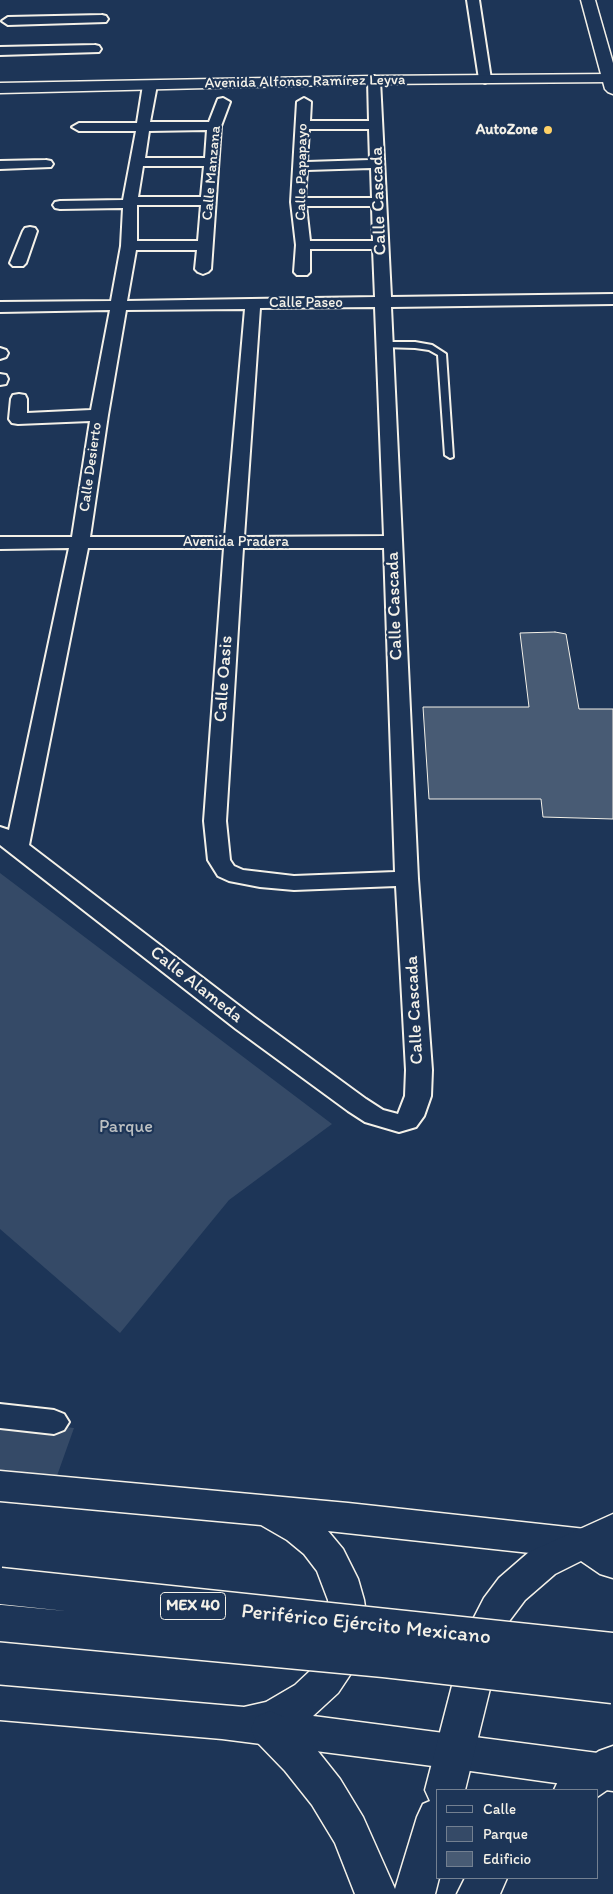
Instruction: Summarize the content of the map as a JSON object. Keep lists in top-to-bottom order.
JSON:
{
  "streets": {
    "main road": ["Avenida Alfonso Ramírez Leyva", "MEX 40", "Periférico Ejército Mexicano"],
    "street": [
      "Calle Papapayo",
      "Calle Manzana",
      "Calle Cascada",
      "Calle Paseo",
      "Calle Desierto",
      "Avenida Pradera",
      "Calle Oasis",
      "Calle Alameda"
    ]
  },
  "crossings": [
    ["Avenida Alfonso Ramírez Leyva", "Calle Cascada"],
    ["Avenida Alfonso Ramírez Leyva", "Calle Desierto"],
    ["Calle Cascada", "Calle Paseo"],
    ["Calle Cascada", "Avenida Pradera"],
    ["Calle Cascada", "Calle Oasis"],
    ["Calle Cascada", "Calle Alameda"],
    ["Calle Paseo", "Calle Desierto"],
    ["Calle Paseo", "Calle Oasis"],
    ["Calle Desierto", "Avenida Pradera"],
    ["Calle Desierto", "Calle Alameda"],
    ["Avenida Pradera", "Calle Oasis"]
  ],
  "parks": ["Parque"],
  "places": ["AutoZone"],
  "legend": ["Calle", "Parque", "Edificio"]
}
